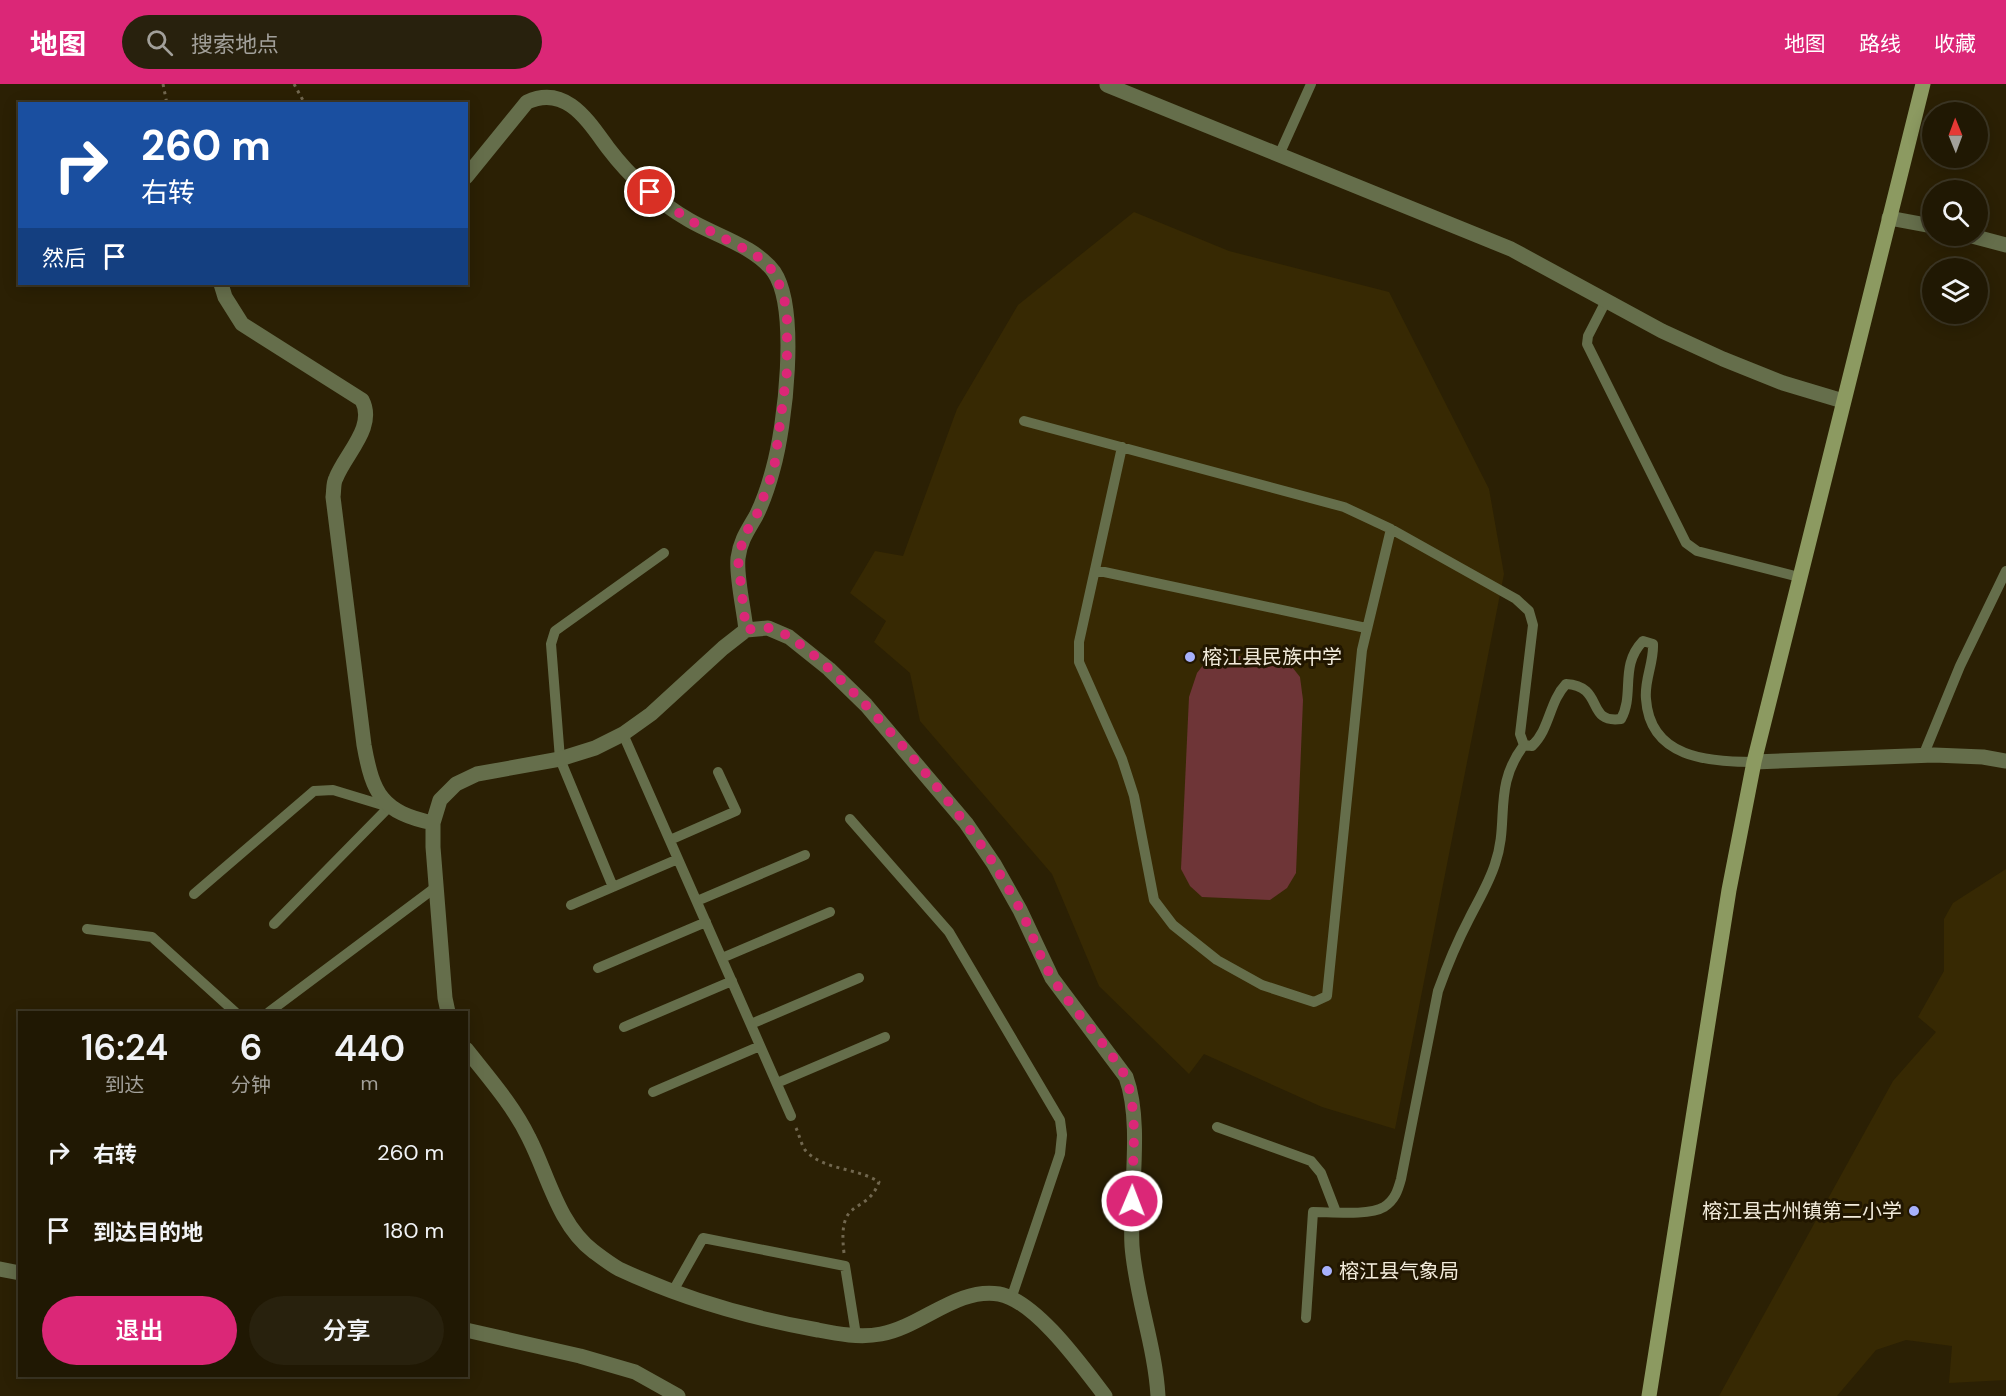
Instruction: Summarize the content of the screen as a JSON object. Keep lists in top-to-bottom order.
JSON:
{
  "places": ["榕江县民族中学", "榕江县古州镇第二小学", "榕江县气象局"],
  "north": "top",
  "page": {
    "header": "地图",
    "search": "搜索地点",
    "nav": ["地图", "路线", "收藏"],
    "turn": ["260 m", "右转"],
    "then": "然后",
    "eta": [
      "16:24",
      "到达",
      "6",
      "分钟",
      "440",
      "m"
    ],
    "list": [
      {
        "name": "右转",
        "value": "260 m"
      },
      {
        "name": "到达目的地",
        "value": "180 m"
      }
    ],
    "buttons": ["退出", "分享"]
  }
}
